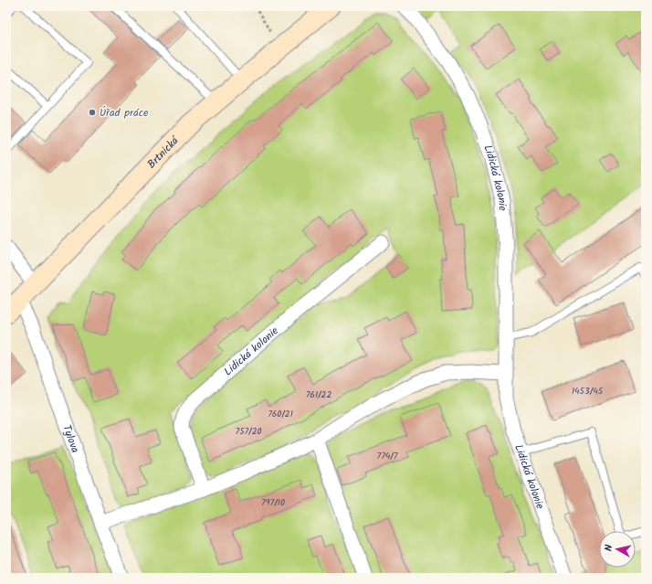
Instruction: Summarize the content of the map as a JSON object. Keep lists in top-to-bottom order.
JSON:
{
  "streets": {
    "main road": ["Brtnická"],
    "street": ["Lidická kolonie", "Tylova"]
  },
  "crossings": [
    ["Brtnická", "Tylova"]
  ],
  "places": ["Úřad práce"],
  "house_numbers": [
    "1453/45",
    "761/22",
    "760/21",
    "757/20",
    "774/7",
    "797/10"
  ],
  "north": "left"
}
